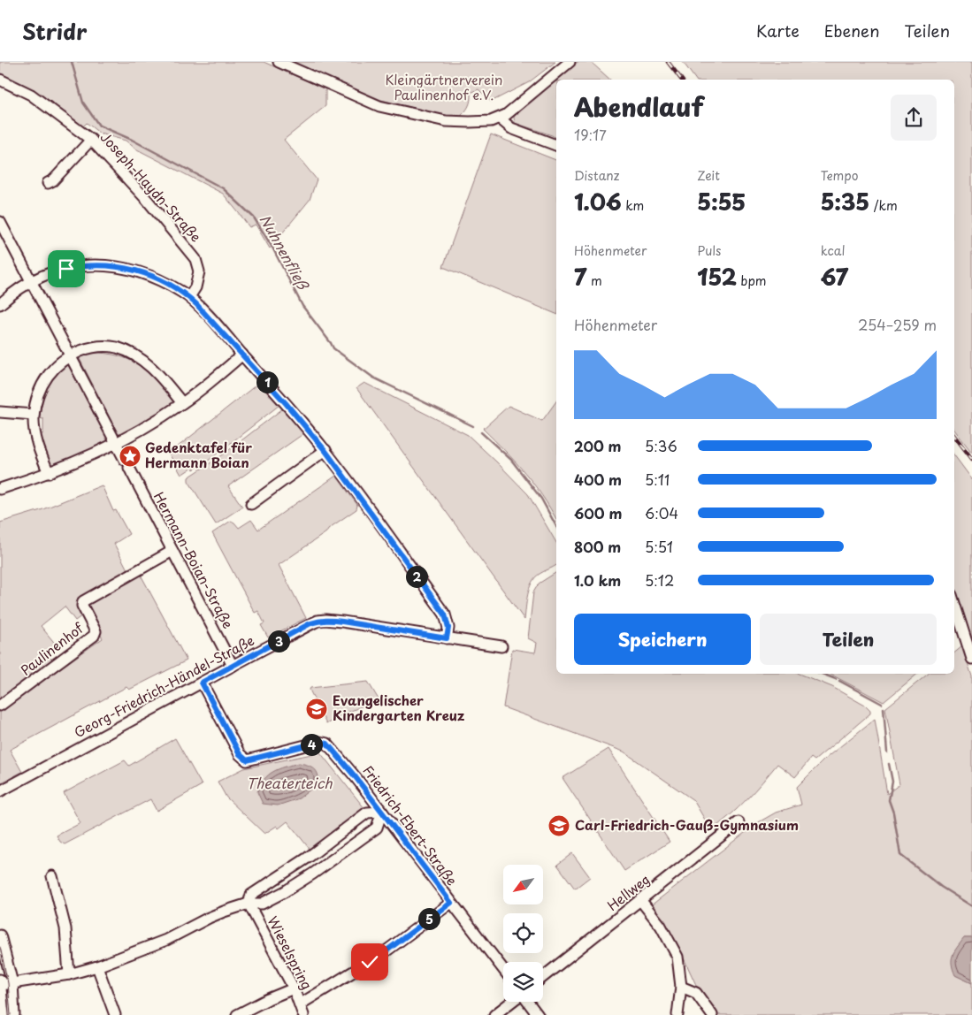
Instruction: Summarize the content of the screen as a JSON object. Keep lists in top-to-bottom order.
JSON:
{
  "streets": {
    "street": [
      "Joseph-Haydn-Straße",
      "Hermann-Boian-Straße",
      "Paulinenhof",
      "Georg-Friedrich-Händel-Straße",
      "Friedrich-Ebert-Straße",
      "Hellweg",
      "Wieselspring"
    ]
  },
  "crossings": [
    ["Hermann-Boian-Straße", "Paulinenhof"],
    ["Hermann-Boian-Straße", "Georg-Friedrich-Händel-Straße"],
    ["Georg-Friedrich-Händel-Straße", "Friedrich-Ebert-Straße"]
  ],
  "water": ["Nuhnenfließ", "Theaterteich"],
  "parks": ["Kleingärtnerverein Paulinenhof e.V."],
  "places": {
    "place": ["Gedenktafel für Hermann Boian"],
    "school or university": ["Evangelischer Kindergarten Kreuz", "Carl-Friedrich-Gauß-Gymnasium"]
  },
  "north": "bottom left",
  "page": {
    "header": "Stridr",
    "nav": ["Karte", "Ebenen", "Teilen"],
    "heading": ["Abendlauf", "19:17"],
    "stats": [
      ["Distanz", "1.06 km"],
      ["Zeit", "5:55"],
      ["Tempo", "5:35 /km"],
      ["Höhenmeter", "7 m"],
      ["Puls", "152 bpm"],
      ["kcal", "67"]
    ],
    "chart": ["Höhenmeter", "254–259 m"],
    "pins": [
      "1",
      "2",
      "3",
      "4",
      "5"
    ],
    "list": [
      {
        "name": "200 m",
        "note": "5:36"
      },
      {
        "name": "400 m",
        "note": "5:11"
      },
      {
        "name": "600 m",
        "note": "6:04"
      },
      {
        "name": "800 m",
        "note": "5:51"
      },
      {
        "name": "1.0 km",
        "note": "5:12"
      }
    ],
    "buttons": ["Speichern", "Teilen"]
  }
}
